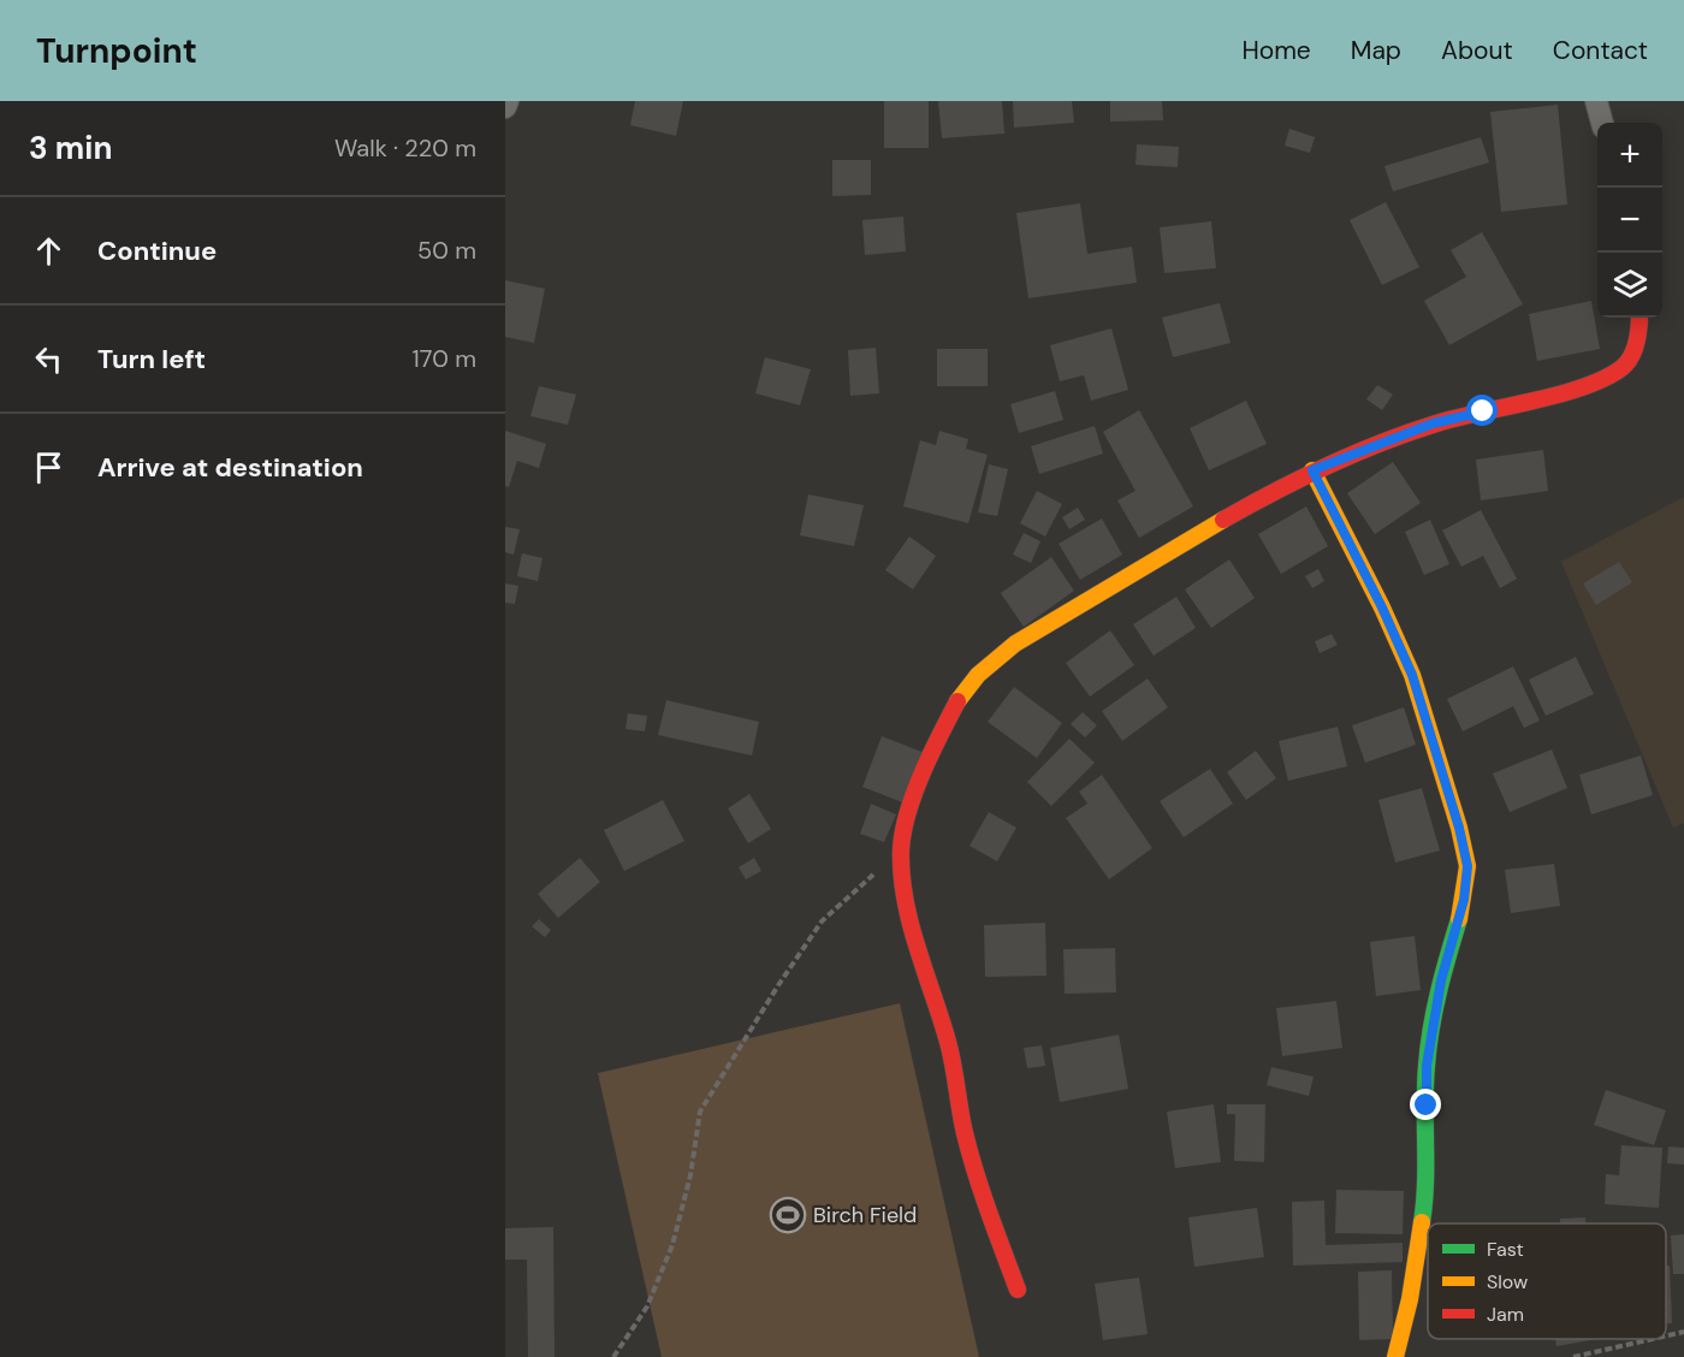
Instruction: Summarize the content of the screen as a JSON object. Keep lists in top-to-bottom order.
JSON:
{
  "places": {
    "sports": ["Birch Field"]
  },
  "legend": ["Fast", "Slow", "Jam"],
  "page": {
    "header": "Turnpoint",
    "nav": [
      "Home",
      "Map",
      "About",
      "Contact"
    ],
    "heading": ["3 min", "Walk · 220 m"],
    "map_buttons": ["+", "−"],
    "list": [
      ["Continue", "50 m"],
      ["Turn left", "170 m"],
      "Arrive at destination"
    ]
  }
}
